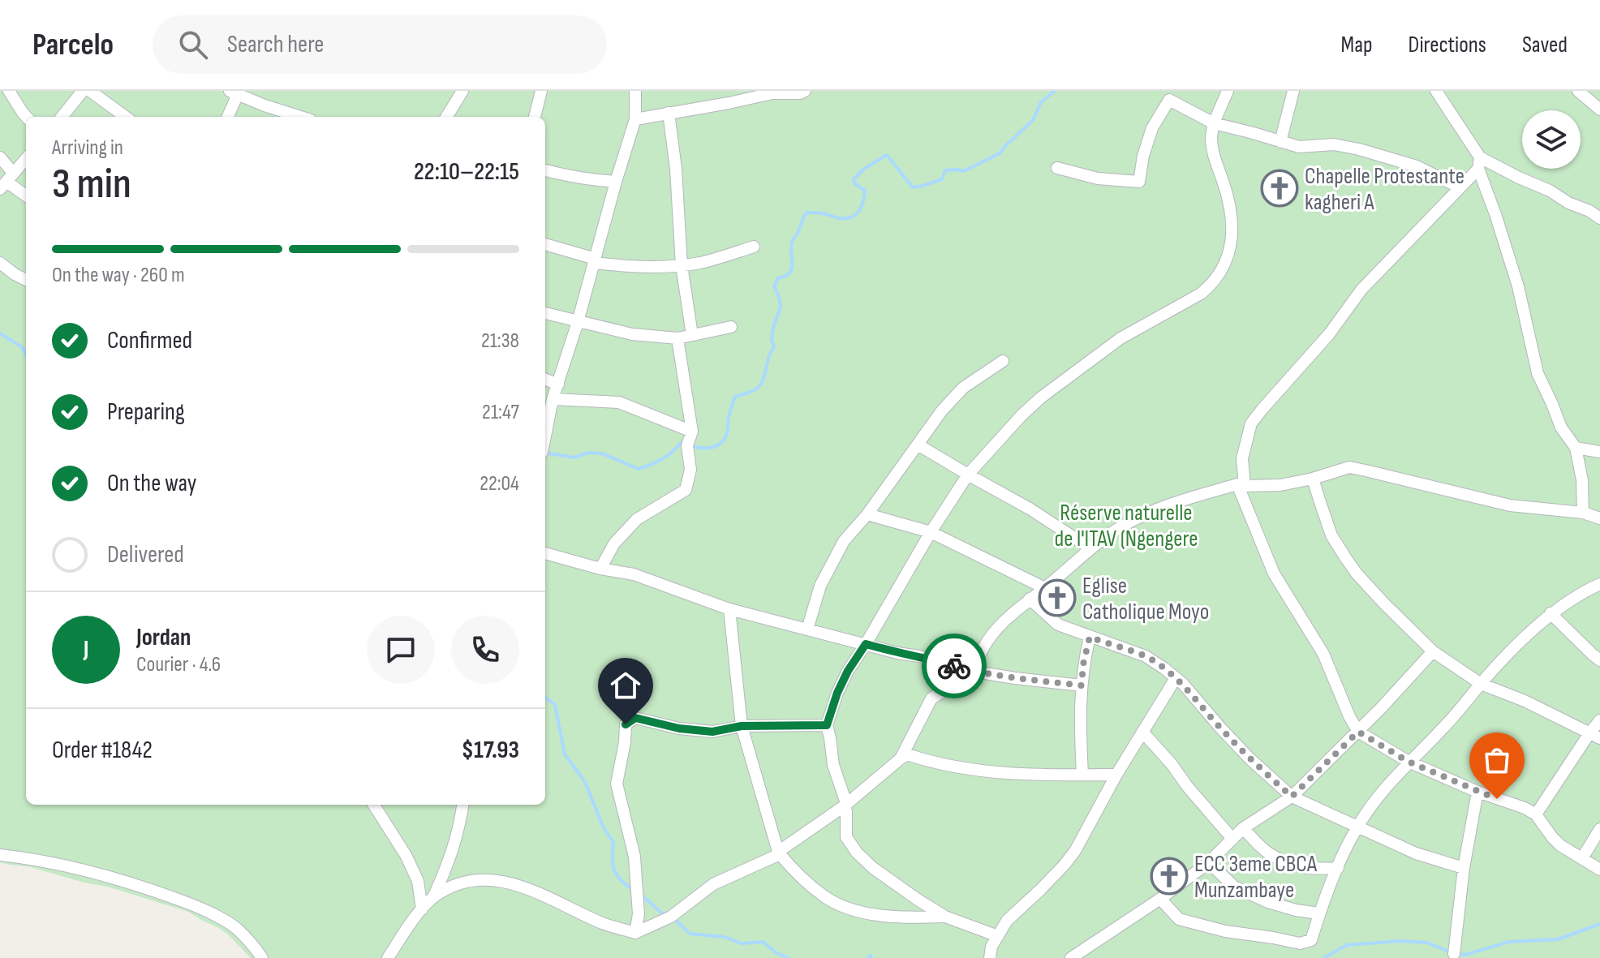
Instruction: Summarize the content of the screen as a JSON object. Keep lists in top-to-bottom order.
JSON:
{
  "parks": ["Réserve naturelle de l'ITAV (Ngengere"],
  "places": {
    "church": ["Chapelle Protestante kagheri A", "Eglise Catholique Moyo", "ECC 3eme CBCA Munzambaye"]
  },
  "page": {
    "header": "Parcelo",
    "search": "Search here",
    "nav": ["Map", "Directions", "Saved"],
    "heading": ["3 min", "Arriving in", "22:10–22:15"],
    "panel": [
      "Jordan",
      "Courier · 4.6",
      "Order #1842",
      "$17.93"
    ],
    "bar": "On the way · 260 m",
    "list": [
      ["Confirmed", "21:38"],
      ["Preparing", "21:47"],
      ["On the way", "22:04"],
      "Delivered"
    ],
    "round": "J"
  }
}
